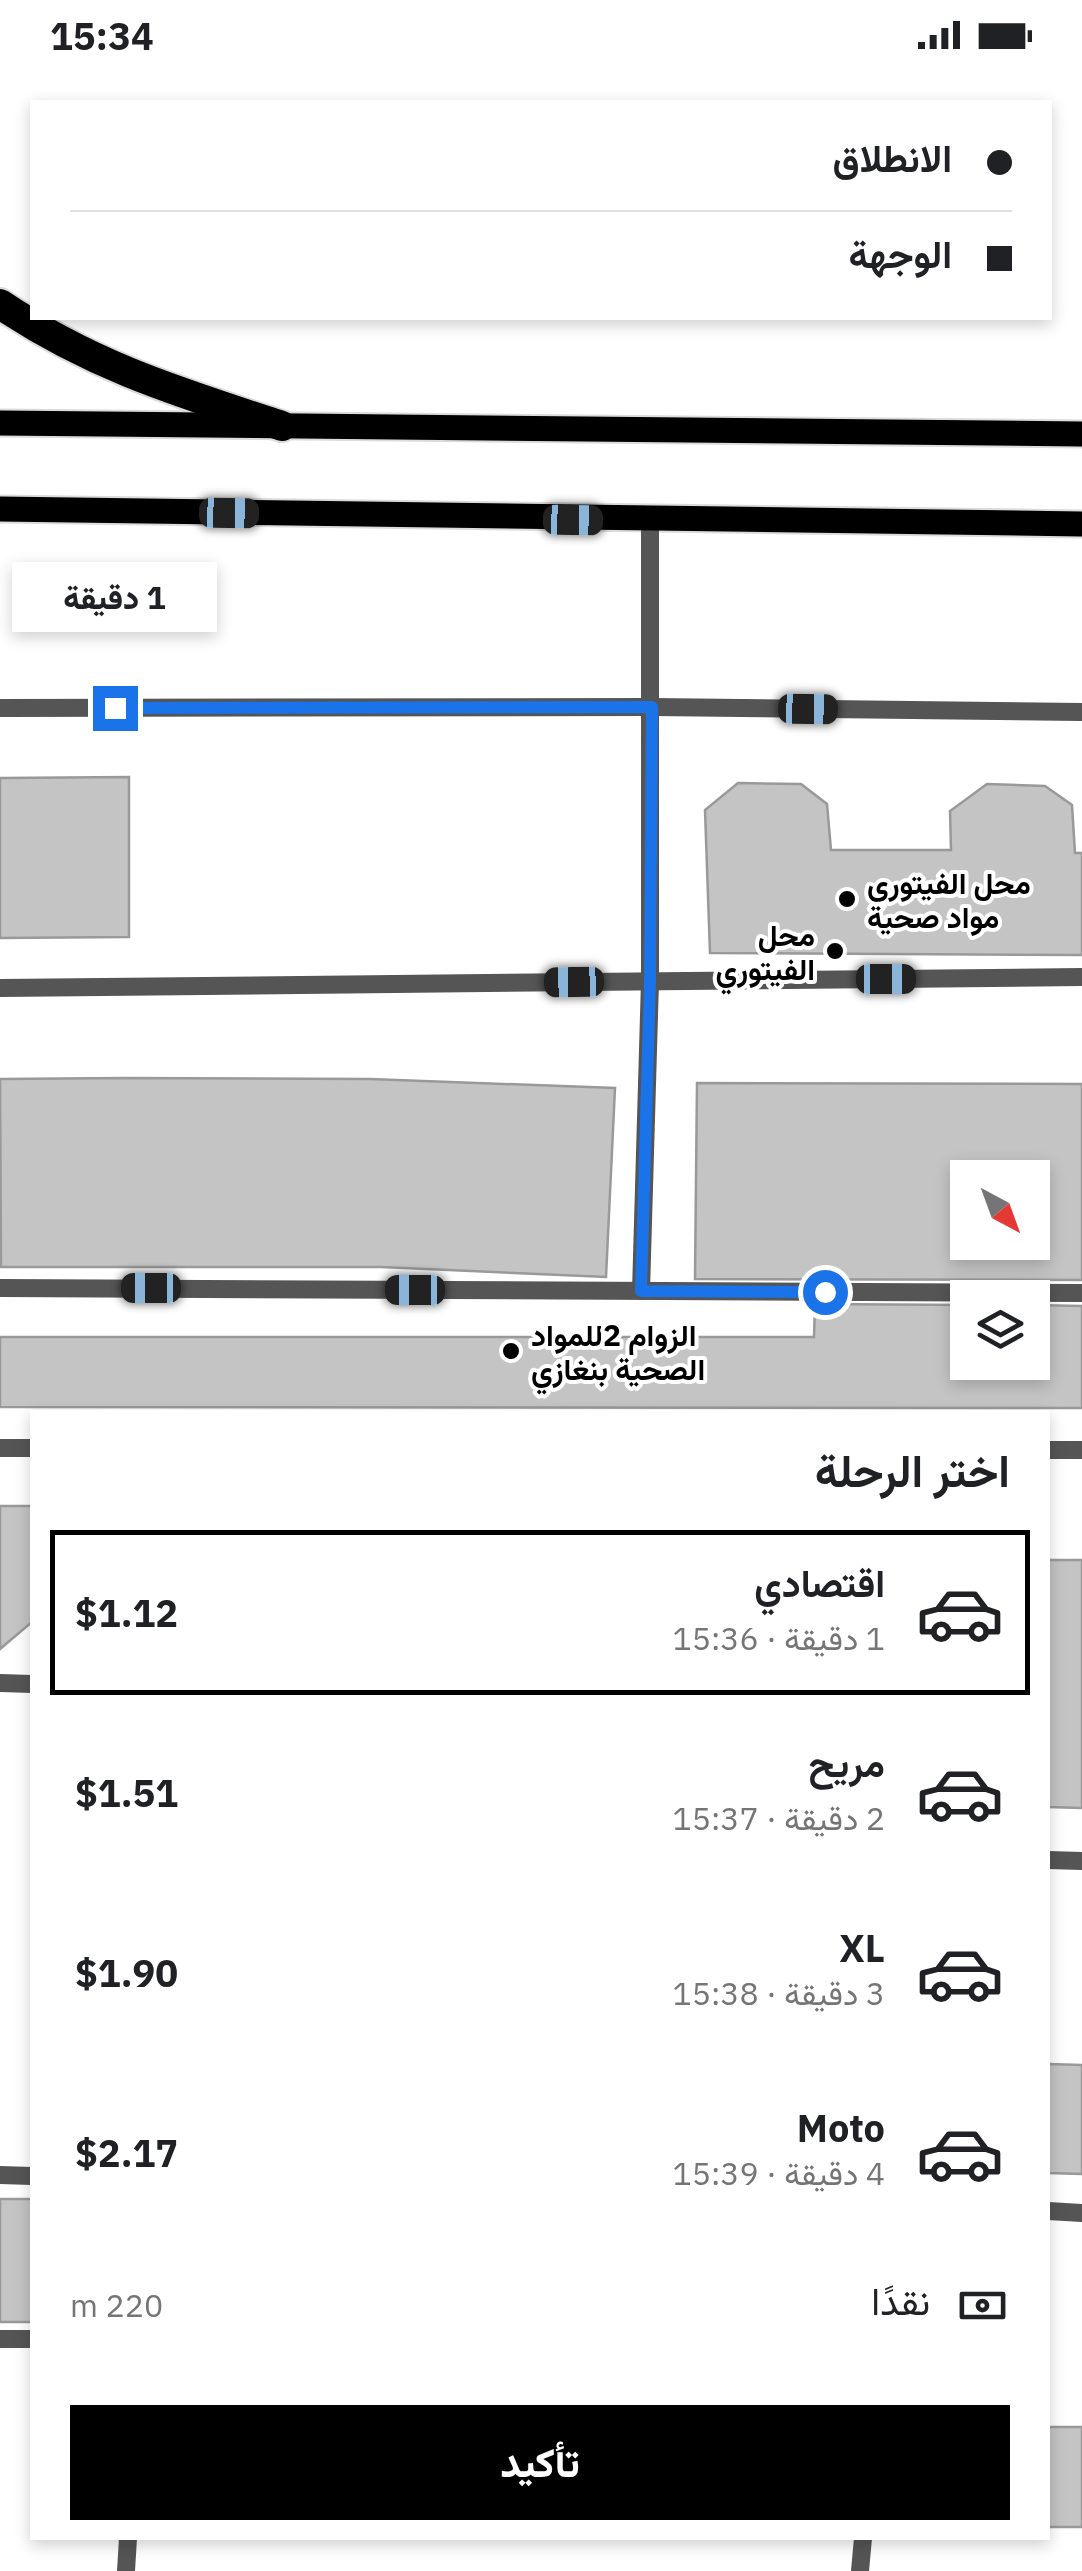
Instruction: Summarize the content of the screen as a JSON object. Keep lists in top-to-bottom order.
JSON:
{
  "places": ["محل الفيتوري مواد صحية", "محل الفيتوري", "الزوام 2للمواد الصحية بنغازي"],
  "north": "bottom right",
  "page": {
    "status": "15:34",
    "banner": ["الانطلاق", "الوجهة"],
    "bubble": "1 دقيقة",
    "heading": "اختر الرحلة",
    "list": [
      {
        "name": "اقتصادي",
        "note": "1 دقيقة · 15:36",
        "value": "$1.12"
      },
      {
        "name": "مريح",
        "note": "2 دقيقة · 15:37",
        "value": "$1.51"
      },
      {
        "name": "XL",
        "note": "3 دقيقة · 15:38",
        "value": "$1.90"
      },
      {
        "name": "Moto",
        "note": "4 دقيقة · 15:39",
        "value": "$2.17"
      }
    ],
    "pay": ["نقدًا", "220 m"],
    "buttons": "تأكيد"
  }
}
